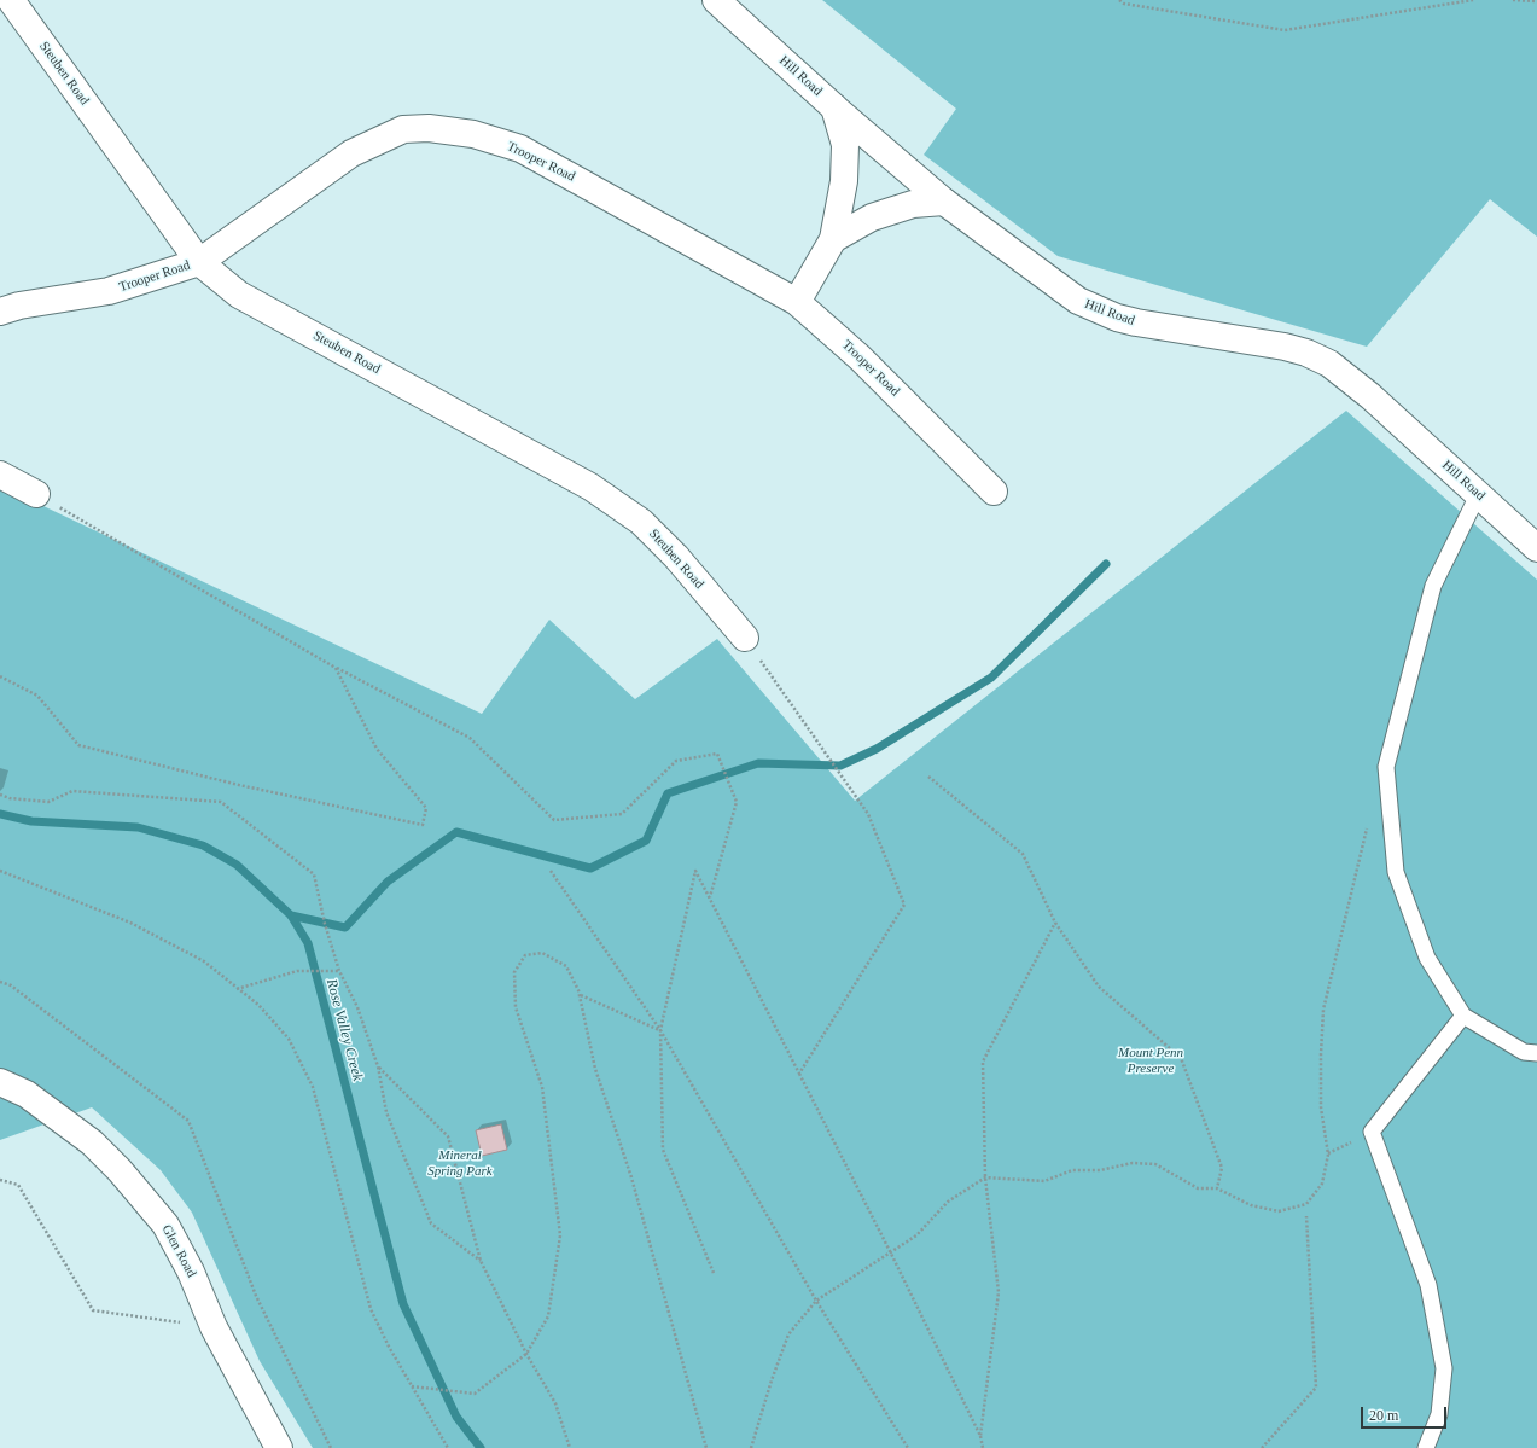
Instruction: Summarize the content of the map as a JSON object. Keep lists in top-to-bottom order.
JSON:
{
  "streets": {
    "street": [
      "Steuben Road",
      "Hill Road",
      "Trooper Road",
      "Glen Road"
    ]
  },
  "crossings": [
    ["Steuben Road", "Trooper Road"]
  ],
  "water": ["Rose Valley Creek"],
  "parks": ["Mount Penn Preserve", "Mineral Spring Park"],
  "scale_bar": "20 m"
}
